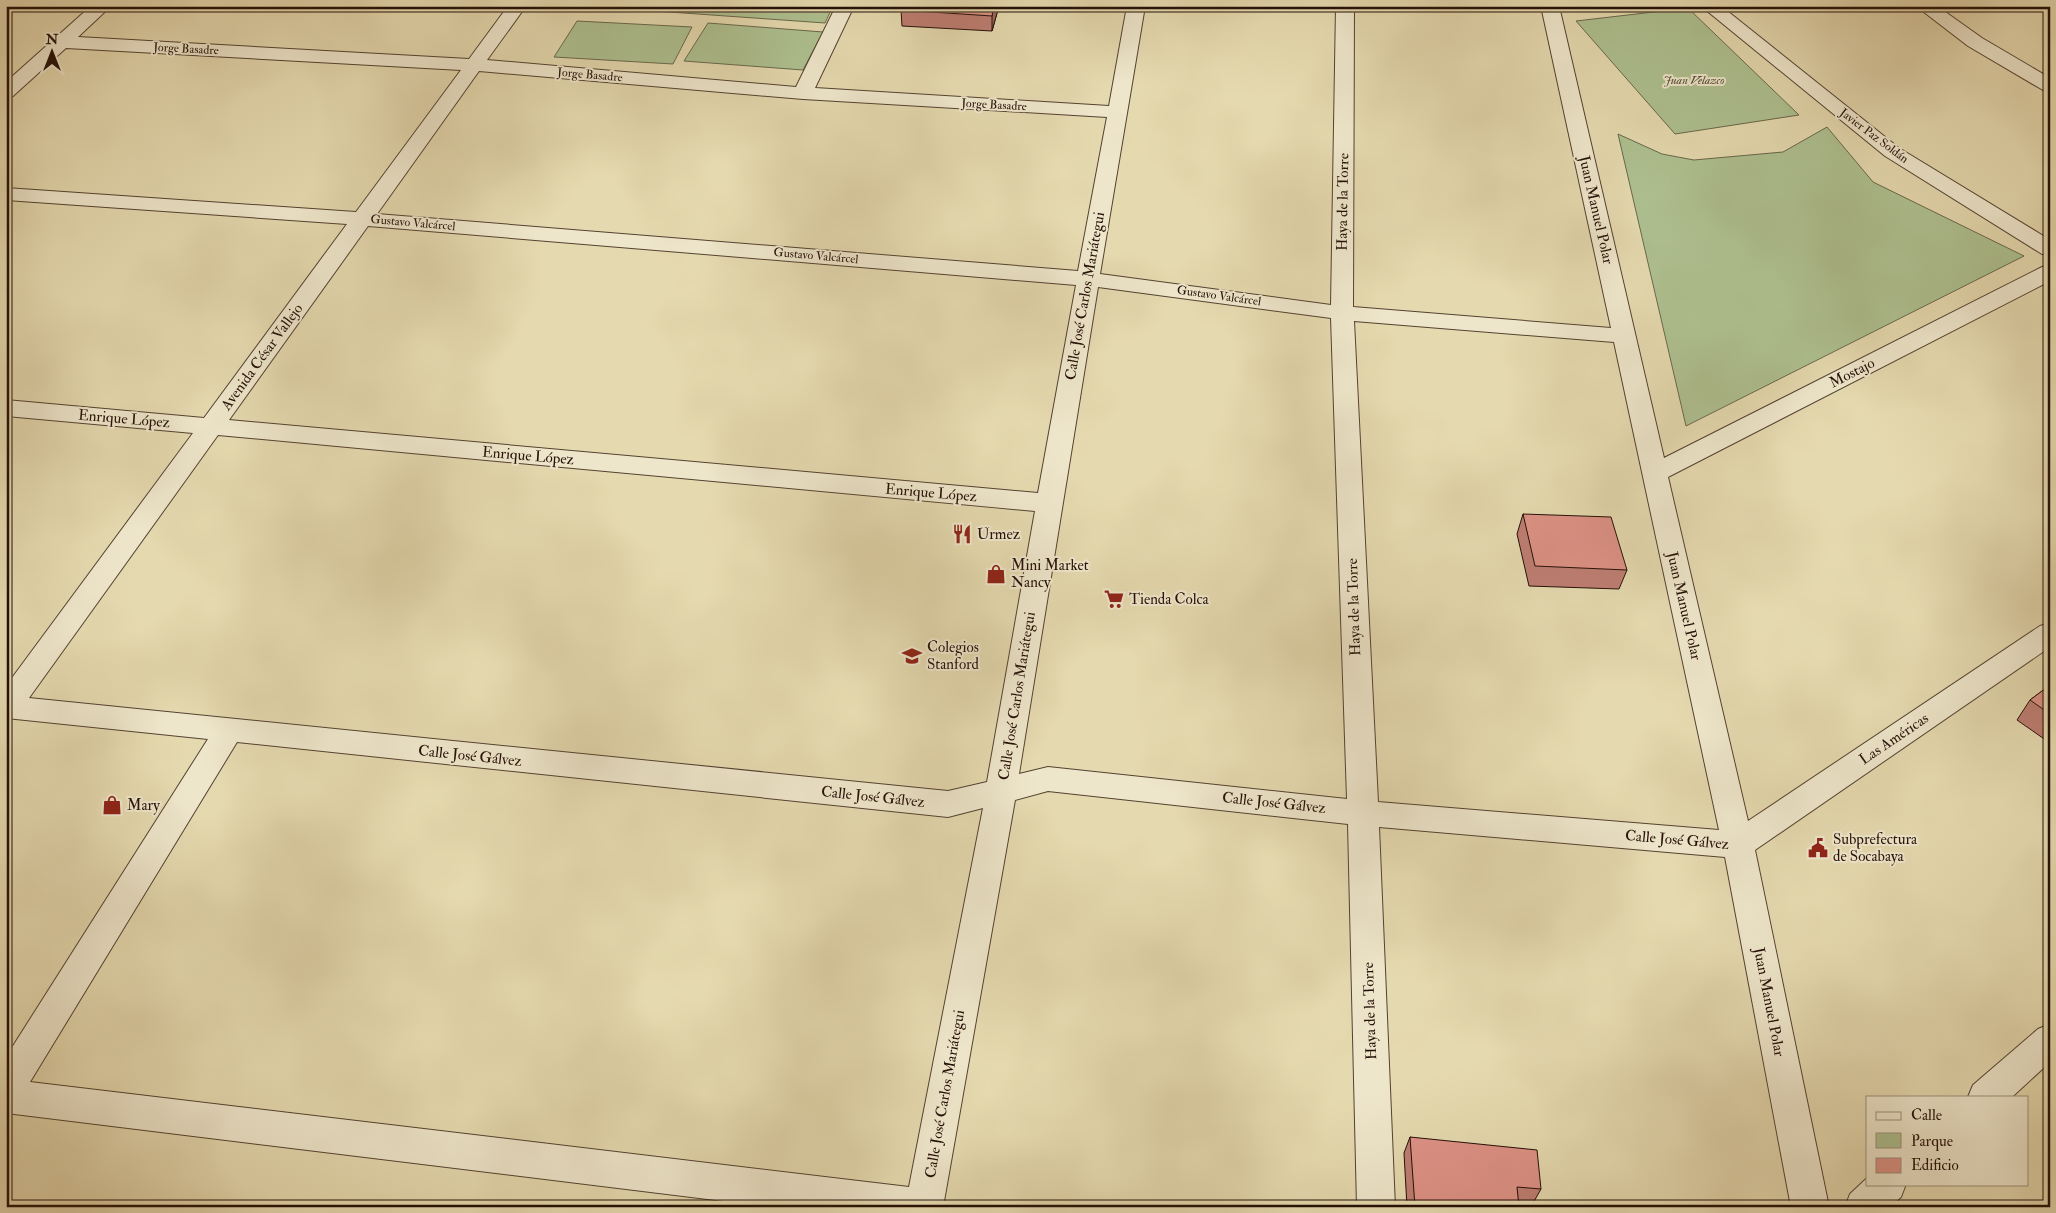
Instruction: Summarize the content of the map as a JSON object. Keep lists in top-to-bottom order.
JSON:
{
  "streets": {
    "street": [
      "Jorge Basadre",
      "Javier Paz Soldán",
      "Haya de la Torre",
      "Juan Manuel Polar",
      "Gustavo Valcárcel",
      "Calle José Carlos Mariátegui",
      "Avenida César Vallejo",
      "Mostajo",
      "Enrique López",
      "Las Américas",
      "Calle José Gálvez"
    ]
  },
  "crossings": [
    ["Jorge Basadre", "Calle José Carlos Mariátegui"],
    ["Jorge Basadre", "Avenida César Vallejo"],
    ["Haya de la Torre", "Gustavo Valcárcel"],
    ["Haya de la Torre", "Calle José Gálvez"],
    ["Juan Manuel Polar", "Gustavo Valcárcel"],
    ["Juan Manuel Polar", "Mostajo"],
    ["Juan Manuel Polar", "Las Américas"],
    ["Juan Manuel Polar", "Calle José Gálvez"],
    ["Gustavo Valcárcel", "Calle José Carlos Mariátegui"],
    ["Gustavo Valcárcel", "Avenida César Vallejo"],
    ["Calle José Carlos Mariátegui", "Enrique López"],
    ["Calle José Carlos Mariátegui", "Calle José Gálvez"],
    ["Avenida César Vallejo", "Enrique López"],
    ["Avenida César Vallejo", "Calle José Gálvez"],
    ["Las Américas", "Calle José Gálvez"]
  ],
  "parks": ["Juan Velazco"],
  "places": {
    "restaurant": ["Urmez"],
    "shop": ["Mini Market Nancy", "Mary"],
    "supermarket": ["Tienda Colca"],
    "school or university": ["Colegios Stanford"],
    "public building": ["Subprefectura de Socabaya"]
  },
  "legend": ["Calle", "Parque", "Edificio"],
  "north": "top"
}
